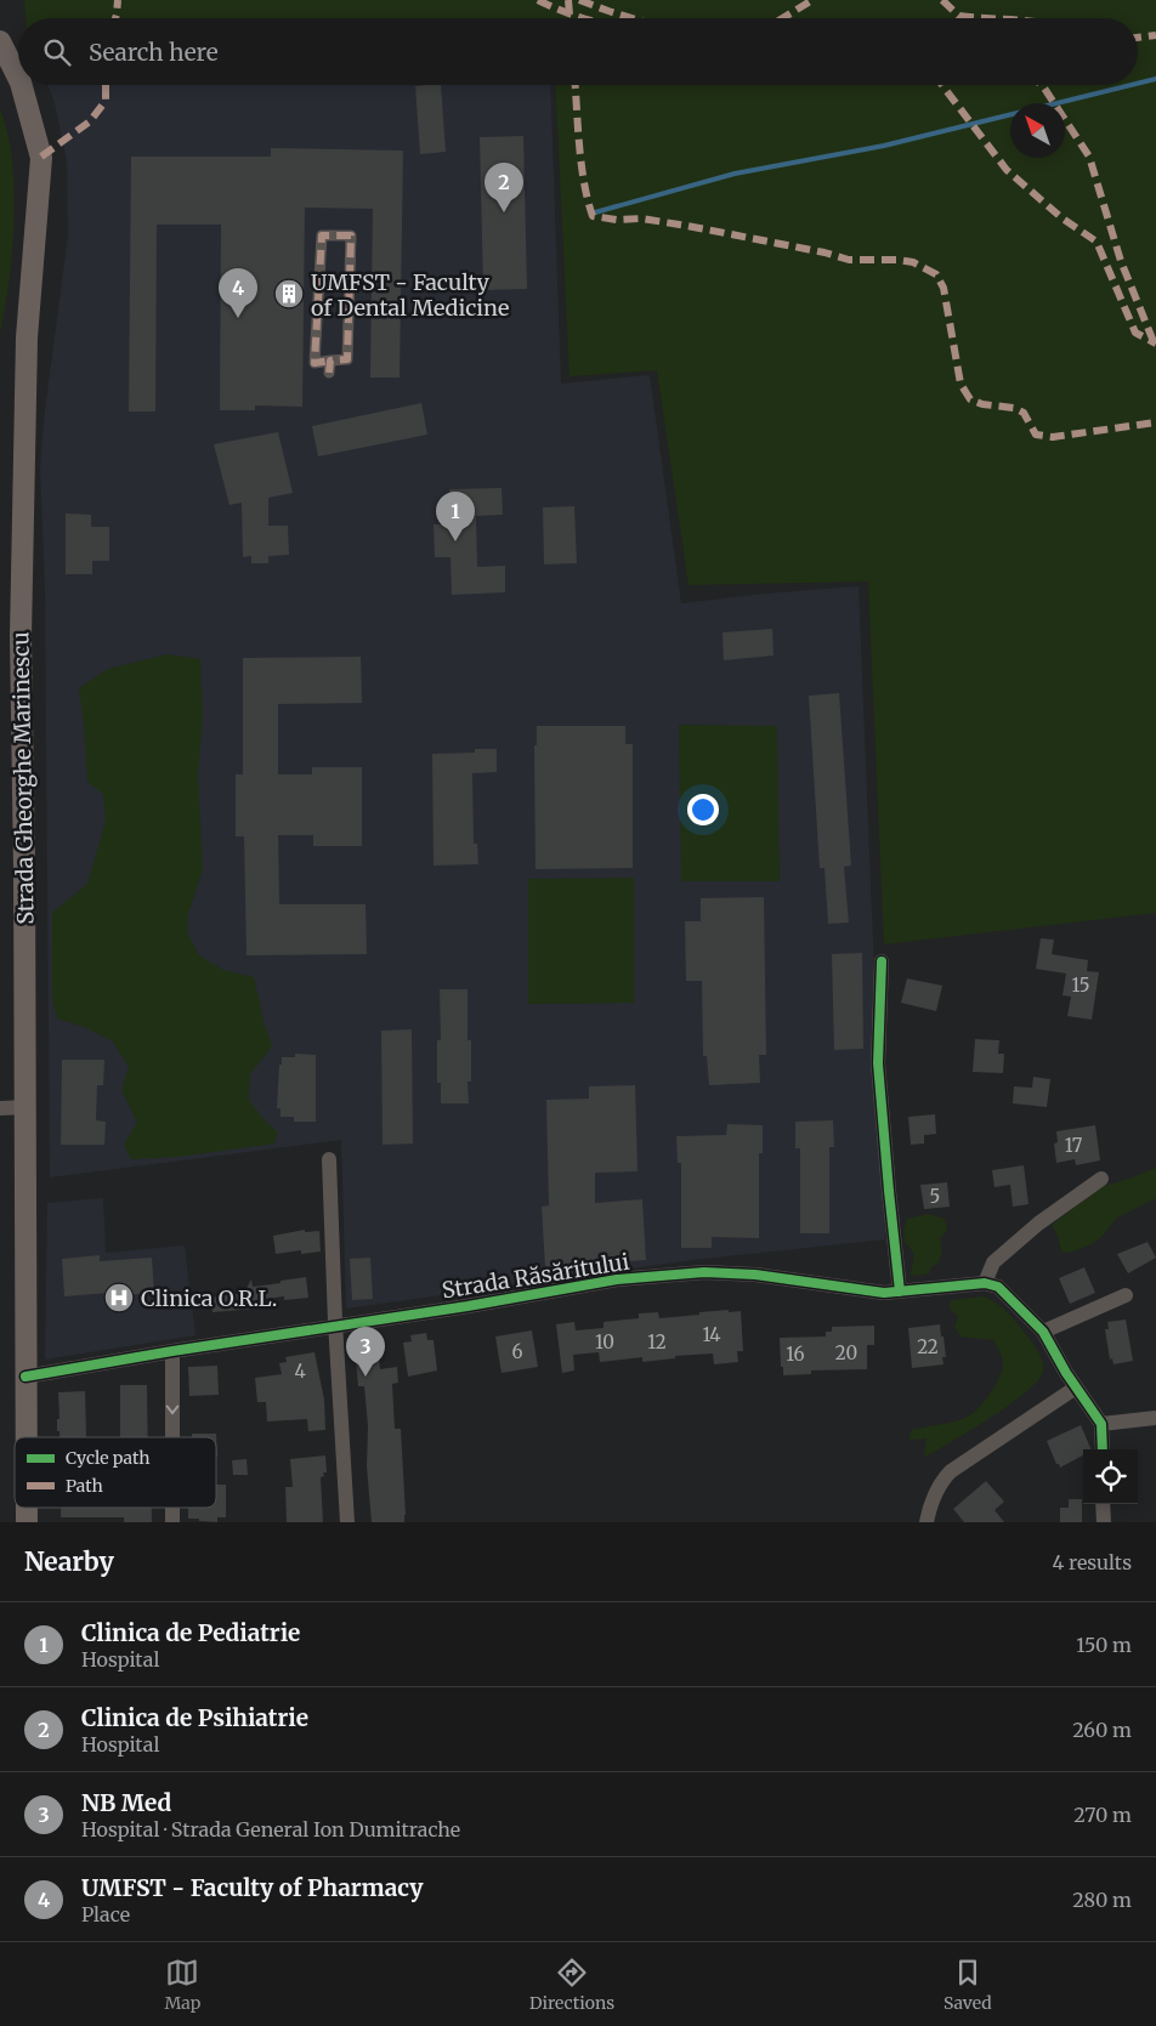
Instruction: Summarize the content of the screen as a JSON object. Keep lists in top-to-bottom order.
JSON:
{
  "streets": {
    "main road": ["Strada Gheorghe Marinescu"],
    "street": ["Strada Răsăritului"]
  },
  "crossings": [
    ["Strada Gheorghe Marinescu", "Strada Răsăritului"]
  ],
  "places": {
    "building": ["UMFST - Faculty of Dental Medicine"],
    "hospital": ["Clinica O.R.L."]
  },
  "house_numbers": [
    "15",
    "17",
    "5",
    "14",
    "10",
    "12",
    "22",
    "6",
    "20",
    "16",
    "4"
  ],
  "legend": ["Cycle path", "Path"],
  "north": "top left",
  "page": {
    "search": "Search here",
    "pins": [
      "2",
      "4",
      "1",
      "3"
    ],
    "heading": ["Nearby", "4 results"],
    "list": [
      {
        "mark": "1",
        "name": "Clinica de Pediatrie",
        "note": "Hospital",
        "value": "150 m"
      },
      {
        "mark": "2",
        "name": "Clinica de Psihiatrie",
        "note": "Hospital",
        "value": "260 m"
      },
      {
        "mark": "3",
        "name": "NB Med",
        "note": "Hospital · Strada General Ion Dumitrache",
        "value": "270 m"
      },
      {
        "mark": "4",
        "name": "UMFST - Faculty of Pharmacy",
        "note": "Place",
        "value": "280 m"
      }
    ],
    "nav": ["Map", "Directions", "Saved"]
  }
}
